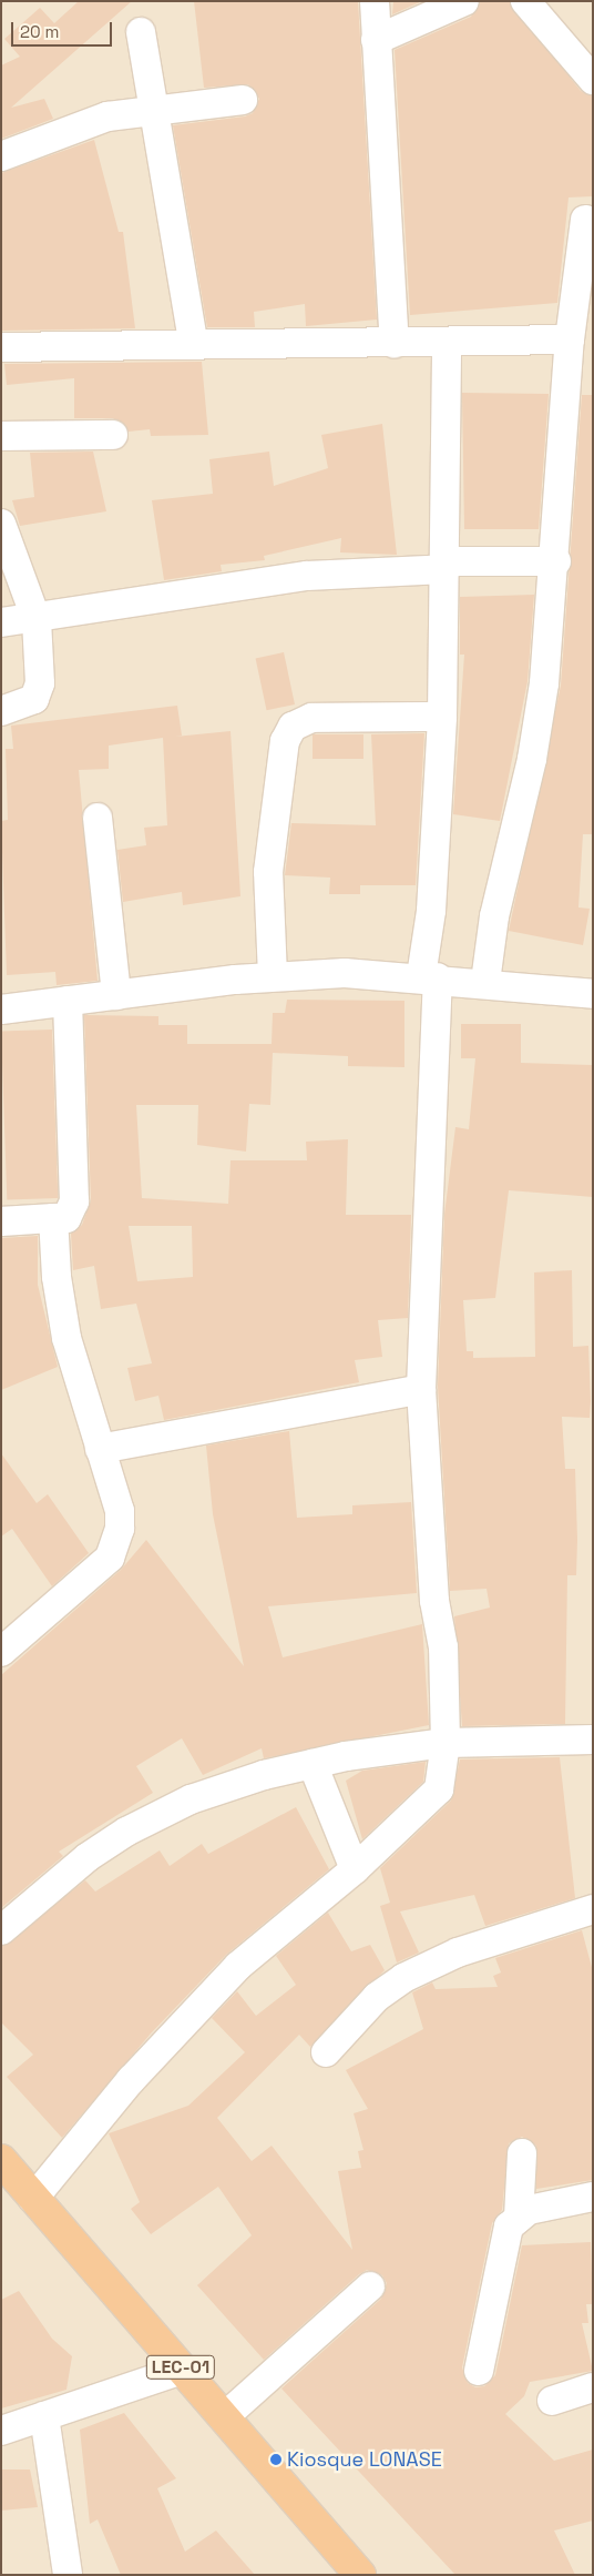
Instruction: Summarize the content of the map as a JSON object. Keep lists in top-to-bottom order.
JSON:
{
  "streets": {
    "highway": ["LEC-01"]
  },
  "places": ["Kiosque LONASE"],
  "scale_bar": "20 m"
}
